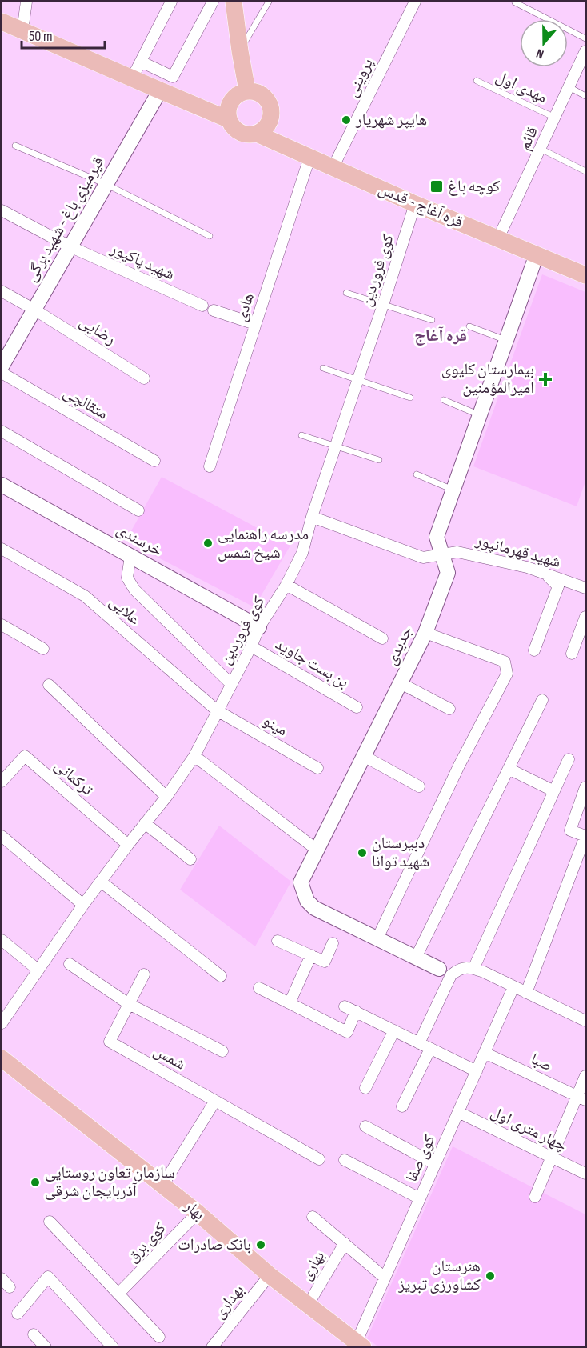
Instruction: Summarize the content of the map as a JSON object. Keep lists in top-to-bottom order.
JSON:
{
  "streets": {
    "main road": ["قره آغاج - قدس", "بهار"],
    "street": [
      "پروینی",
      "قائم",
      "قیرمیزی باغ - شهید برگی",
      "شهید پاکپور",
      "کوی فروردین",
      "هادی",
      "رضایی",
      "متقالچی",
      "خرسندی",
      "شهید قهرمانپور",
      "علایی",
      "جدیدی",
      "بن بست جاوید",
      "مینو",
      "ترکمانی",
      "شمس",
      "صبا",
      "چهار متری اول",
      "کوی صفا",
      "کوی برق",
      "بهاری",
      "بهداری"
    ],
    "lane": ["مهدی اول"]
  },
  "crossings": [
    ["پروینی", "قره آغاج - قدس"],
    ["مهدی اول", "قائم"],
    ["قائم", "قره آغاج - قدس"],
    ["قره آغاج - قدس", "کوی فروردین"],
    ["قره آغاج - قدس", "هادی"],
    ["قره آغاج - قدس", "جدیدی"],
    ["قیرمیزی باغ - شهید برگی", "شهید پاکپور"],
    ["قیرمیزی باغ - شهید برگی", "رضایی"],
    ["کوی فروردین", "خرسندی"],
    ["کوی فروردین", "شهید قهرمانپور"],
    ["کوی فروردین", "علایی"],
    ["کوی فروردین", "بن بست جاوید"],
    ["کوی فروردین", "مینو"],
    ["کوی فروردین", "ترکمانی"],
    ["شهید قهرمانپور", "جدیدی"],
    ["علایی", "مینو"],
    ["صبا", "کوی صفا"],
    ["چهار متری اول", "کوی صفا"],
    ["کوی صفا", "بهار"],
    ["بهار", "کوی برق"],
    ["بهار", "بهاری"],
    ["بهار", "بهداری"]
  ],
  "districts": ["قره آغاج"],
  "places": {
    "other": [
      "هایپر شهریار",
      "مدرسه راهنمایی شیخ شمس",
      "دبیرستان شهید توانا",
      "سازمان تعاون روستایی آذربایجان شرقی",
      "بانک صادرات",
      "هنرستان کشاورزی تبریز"
    ],
    "transit": ["کوچه باغ"],
    "health": ["بیمارستان کلیوی امیرالمؤمنین"]
  },
  "scale_bar": "50 m",
  "north": "bottom"
}
